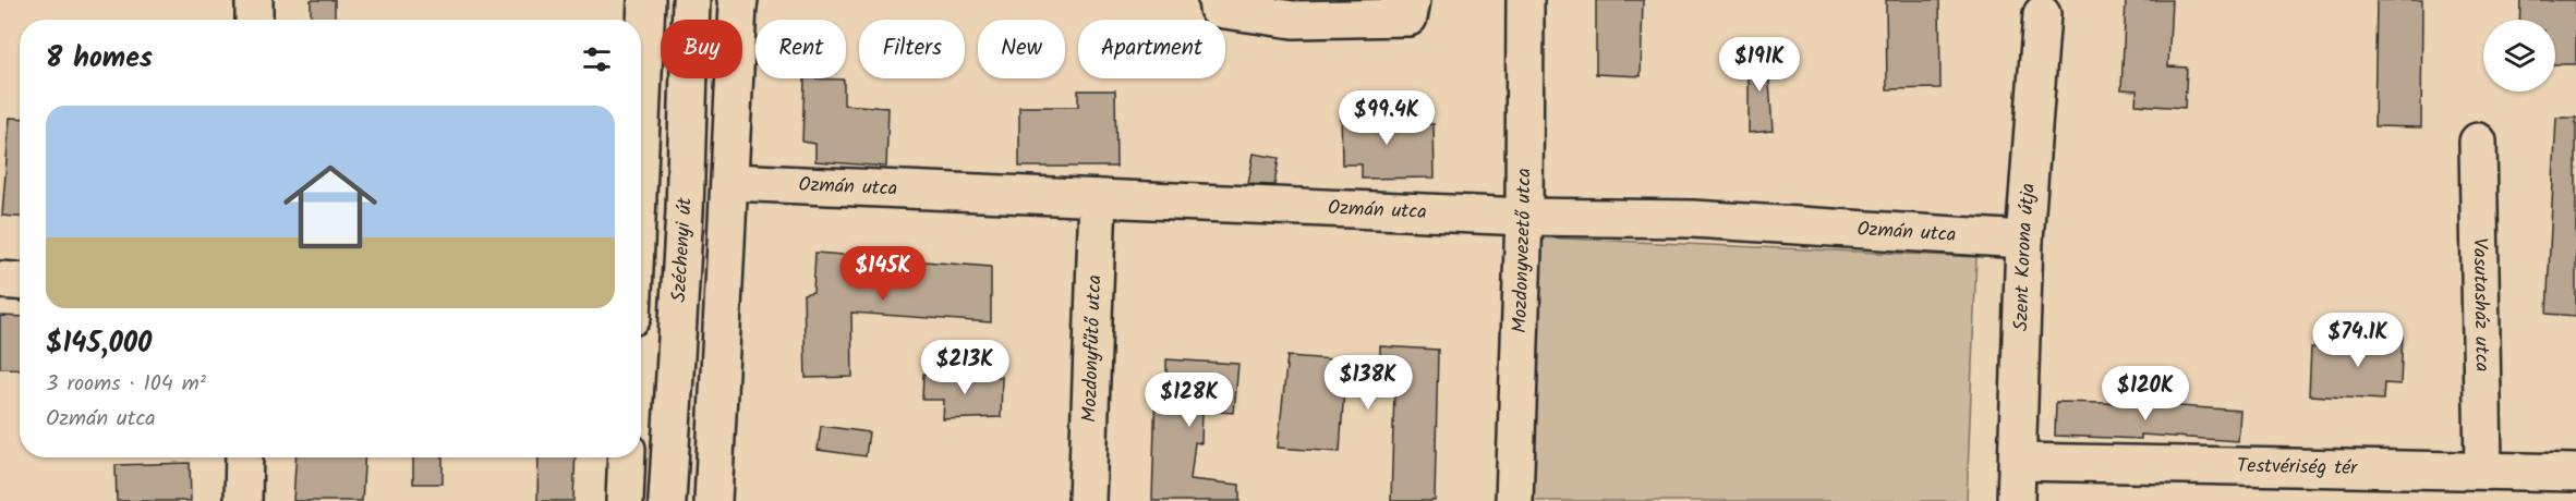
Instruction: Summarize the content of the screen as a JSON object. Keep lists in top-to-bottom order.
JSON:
{
  "streets": {
    "street": [
      "Ozmán utca",
      "Széchenyi út",
      "Mozdonyvezető utca",
      "Szent Korona útja",
      "Vasutasház utca",
      "Mozdonyfűtő utca",
      "Testvériség tér"
    ]
  },
  "crossings": [
    ["Ozmán utca", "Mozdonyvezető utca"],
    ["Ozmán utca", "Szent Korona útja"],
    ["Ozmán utca", "Mozdonyfűtő utca"],
    ["Szent Korona útja", "Testvériség tér"],
    ["Vasutasház utca", "Testvériség tér"]
  ],
  "page": {
    "chip": [
      "Buy",
      "Rent",
      "Filters",
      "New",
      "Apartment"
    ],
    "heading": "8 homes",
    "price": [
      "$191K",
      "$99.4K",
      "$145K",
      "$74.1K",
      "$213K",
      "$138K",
      "$120K",
      "$128K"
    ],
    "list": [
      {
        "name": "$145,000",
        "note": "3 rooms · 104 m² · Ozmán utca"
      }
    ]
  }
}
